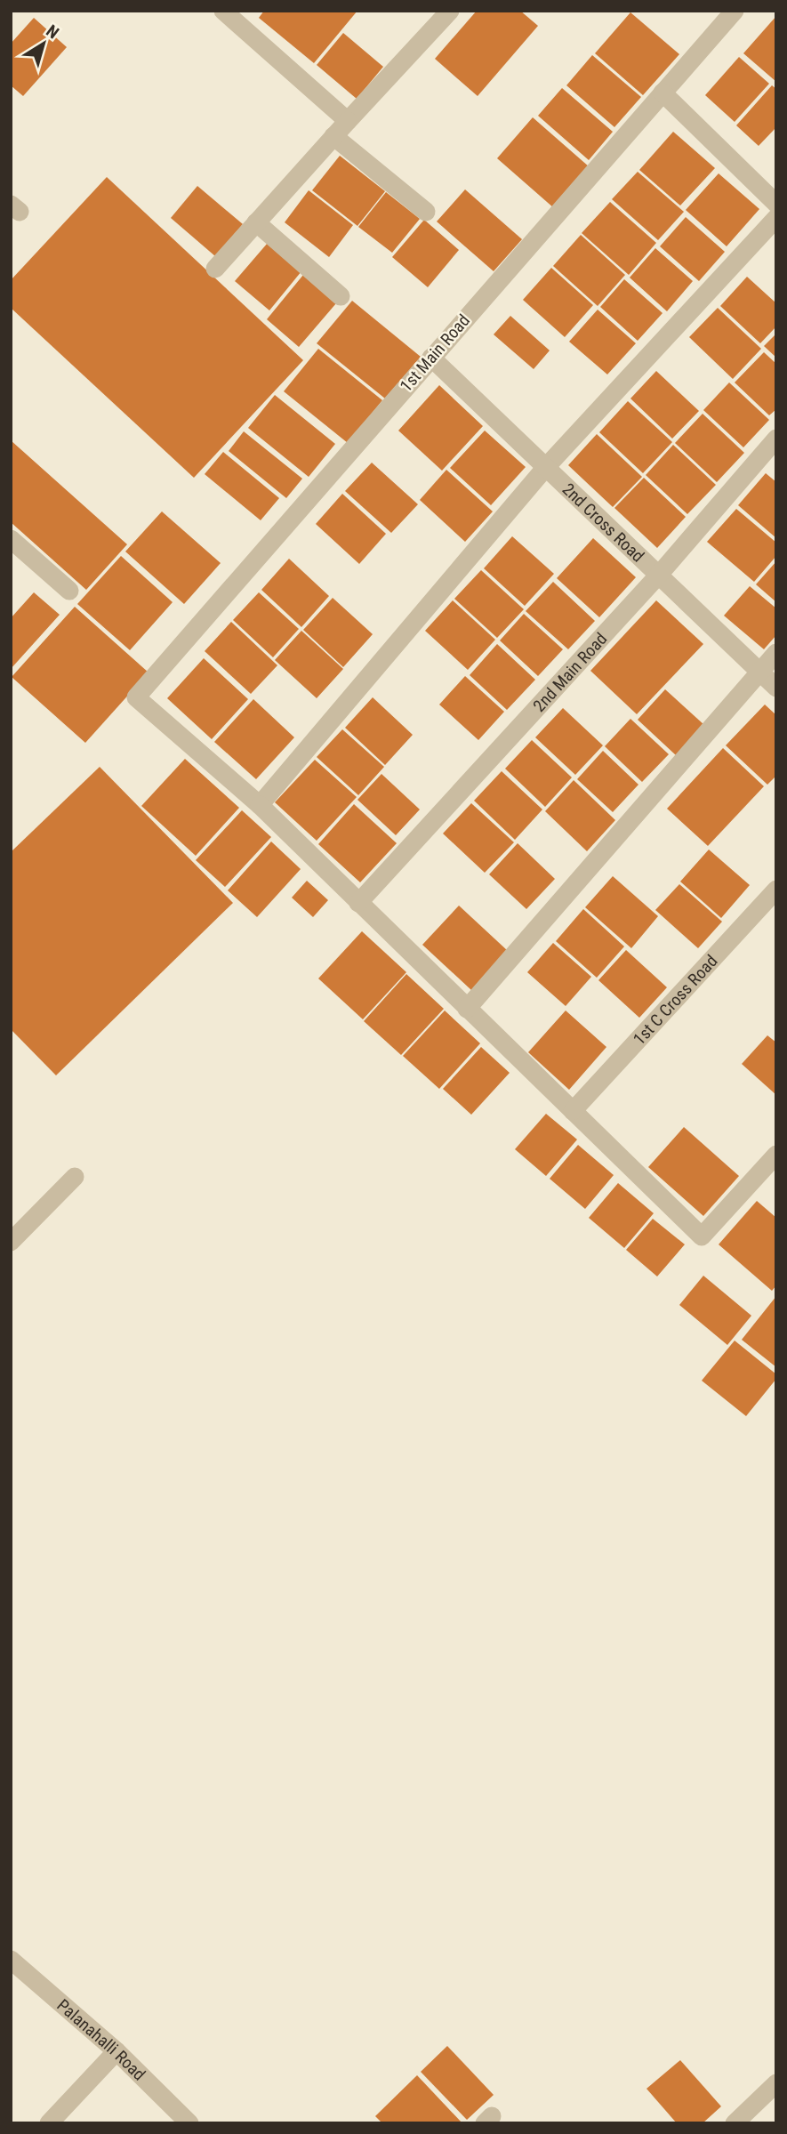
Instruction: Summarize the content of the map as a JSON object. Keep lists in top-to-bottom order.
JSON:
{
  "streets": {
    "street": [
      "1st Main Road",
      "2nd Cross Road",
      "2nd Main Road",
      "1st C Cross Road",
      "Palanahalli Road"
    ]
  },
  "crossings": [
    ["1st Main Road", "2nd Cross Road"],
    ["2nd Cross Road", "2nd Main Road"]
  ],
  "north": "top right"
}
